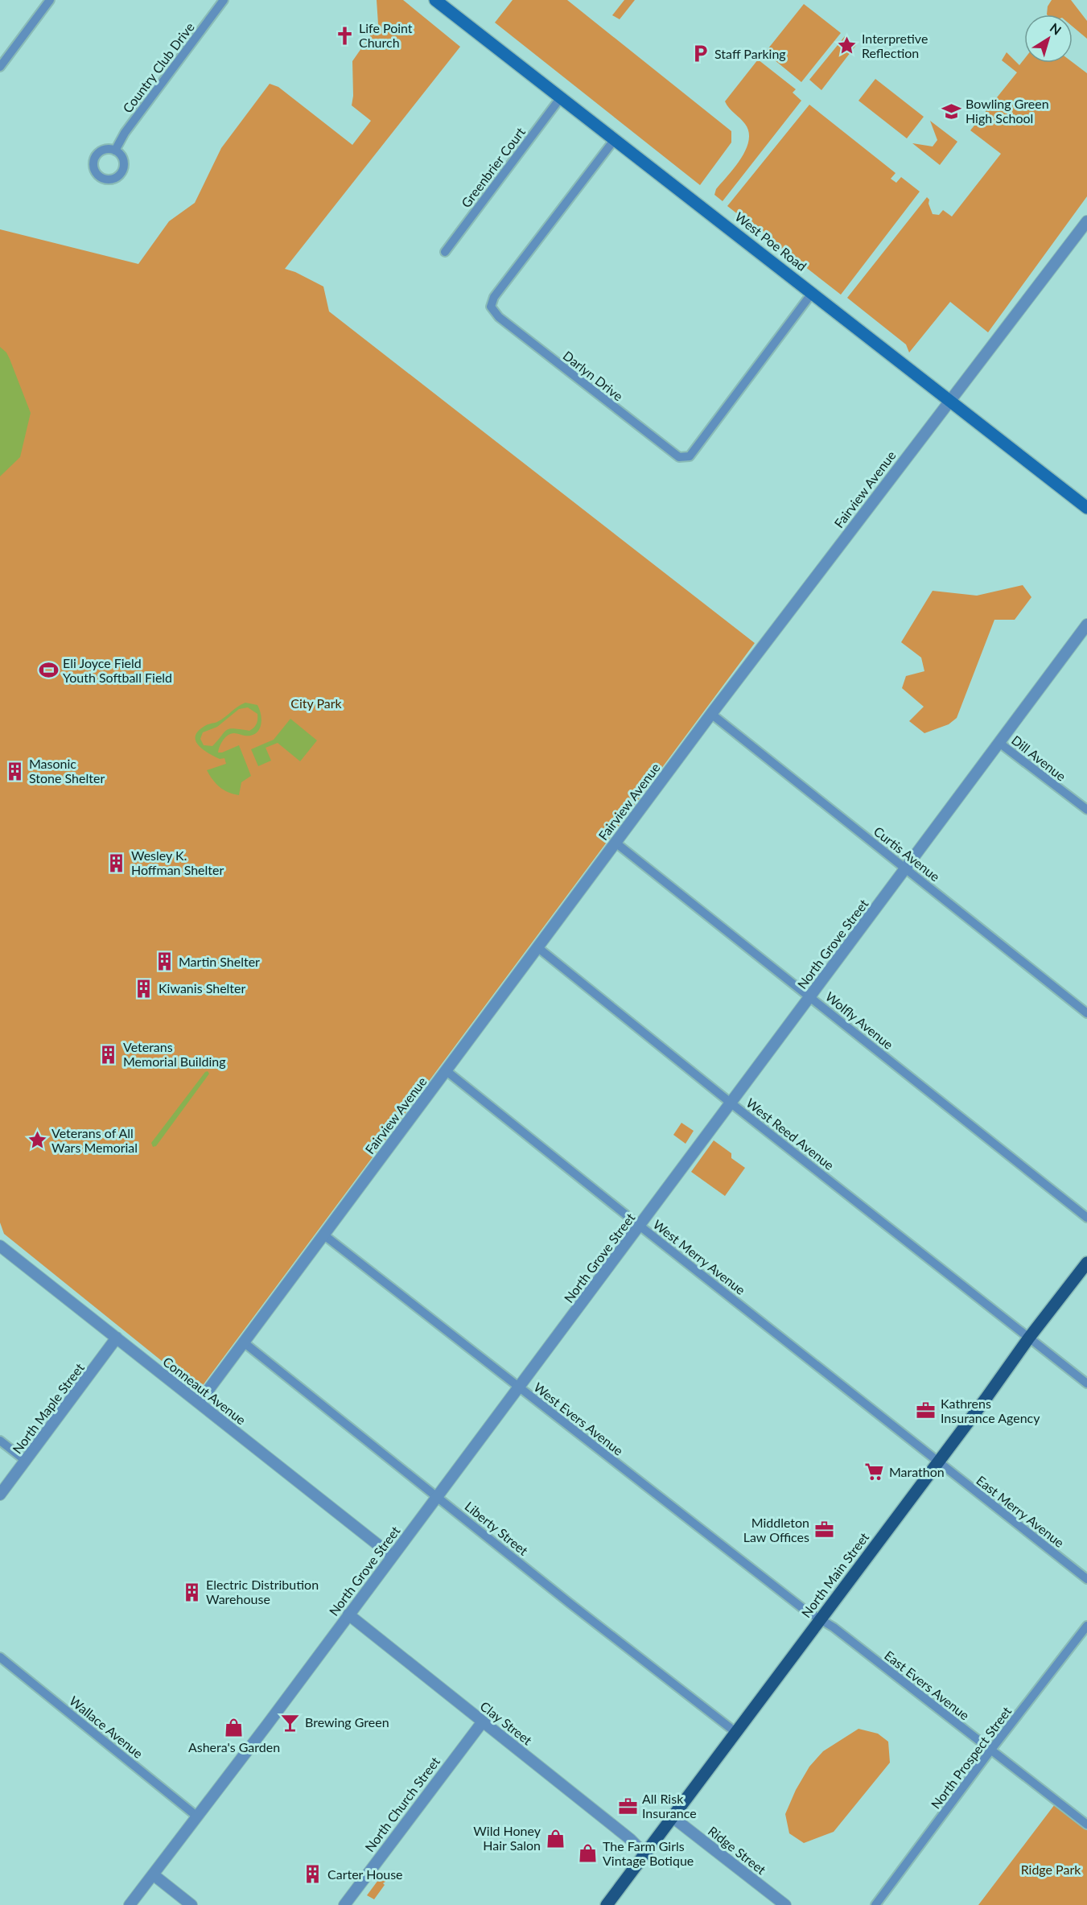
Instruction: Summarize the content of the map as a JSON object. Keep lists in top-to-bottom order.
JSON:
{
  "streets": {
    "main road": ["West Poe Road", "North Main Street"],
    "street": [
      "Country Club Drive",
      "Greenbrier Court",
      "Darlyn Drive",
      "Fairview Avenue",
      "Dill Avenue",
      "Curtis Avenue",
      "North Grove Street",
      "Wolfly Avenue",
      "West Reed Avenue",
      "West Merry Avenue",
      "Conneaut Avenue",
      "North Maple Street",
      "West Evers Avenue",
      "East Merry Avenue",
      "Liberty Street",
      "East Evers Avenue",
      "Clay Street",
      "Wallace Avenue",
      "North Prospect Street",
      "North Church Street",
      "Ridge Street"
    ]
  },
  "crossings": [
    ["Greenbrier Court", "West Poe Road"],
    ["West Poe Road", "Darlyn Drive"],
    ["West Poe Road", "Fairview Avenue"],
    ["Fairview Avenue", "Curtis Avenue"],
    ["Fairview Avenue", "Wolfly Avenue"],
    ["Fairview Avenue", "West Reed Avenue"],
    ["Fairview Avenue", "West Merry Avenue"],
    ["Fairview Avenue", "Conneaut Avenue"],
    ["Fairview Avenue", "West Evers Avenue"],
    ["Fairview Avenue", "Liberty Street"],
    ["Dill Avenue", "North Grove Street"],
    ["Curtis Avenue", "North Grove Street"],
    ["North Grove Street", "Wolfly Avenue"],
    ["North Grove Street", "West Reed Avenue"],
    ["North Grove Street", "West Merry Avenue"],
    ["North Grove Street", "Conneaut Avenue"],
    ["North Grove Street", "West Evers Avenue"],
    ["North Grove Street", "Liberty Street"],
    ["North Grove Street", "Clay Street"],
    ["North Grove Street", "Wallace Avenue"],
    ["West Reed Avenue", "North Main Street"],
    ["West Merry Avenue", "East Merry Avenue"],
    ["West Merry Avenue", "North Main Street"],
    ["Conneaut Avenue", "North Maple Street"],
    ["West Evers Avenue", "North Main Street"],
    ["West Evers Avenue", "East Evers Avenue"],
    ["East Merry Avenue", "North Main Street"],
    ["Liberty Street", "North Main Street"],
    ["North Main Street", "East Evers Avenue"],
    ["North Main Street", "Clay Street"],
    ["North Main Street", "Ridge Street"],
    ["East Evers Avenue", "North Prospect Street"],
    ["Clay Street", "North Church Street"]
  ],
  "parks": ["City Park", "Ridge Park"],
  "places": {
    "church": ["Life Point Church"],
    "place": ["Interpretive Reflection", "Veterans of All Wars Memorial"],
    "parking": ["Staff Parking"],
    "school or university": ["Bowling Green High School"],
    "sports": ["Eli Joyce Field Youth Softball Field"],
    "building": [
      "Masonic Stone Shelter",
      "Wesley K. Hoffman Shelter",
      "Martin Shelter",
      "Kiwanis Shelter",
      "Veterans Memorial Building",
      "Electric Distribution Warehouse",
      "Carter House"
    ],
    "office": ["Kathrens Insurance Agency", "Middleton Law Offices", "All Risk Insurance"],
    "supermarket": ["Marathon"],
    "bar": ["Brewing Green"],
    "shop": ["Ashera's Garden", "Wild Honey Hair Salon", "The Farm Girls Vintage Botique"]
  },
  "north": "top right"
}
